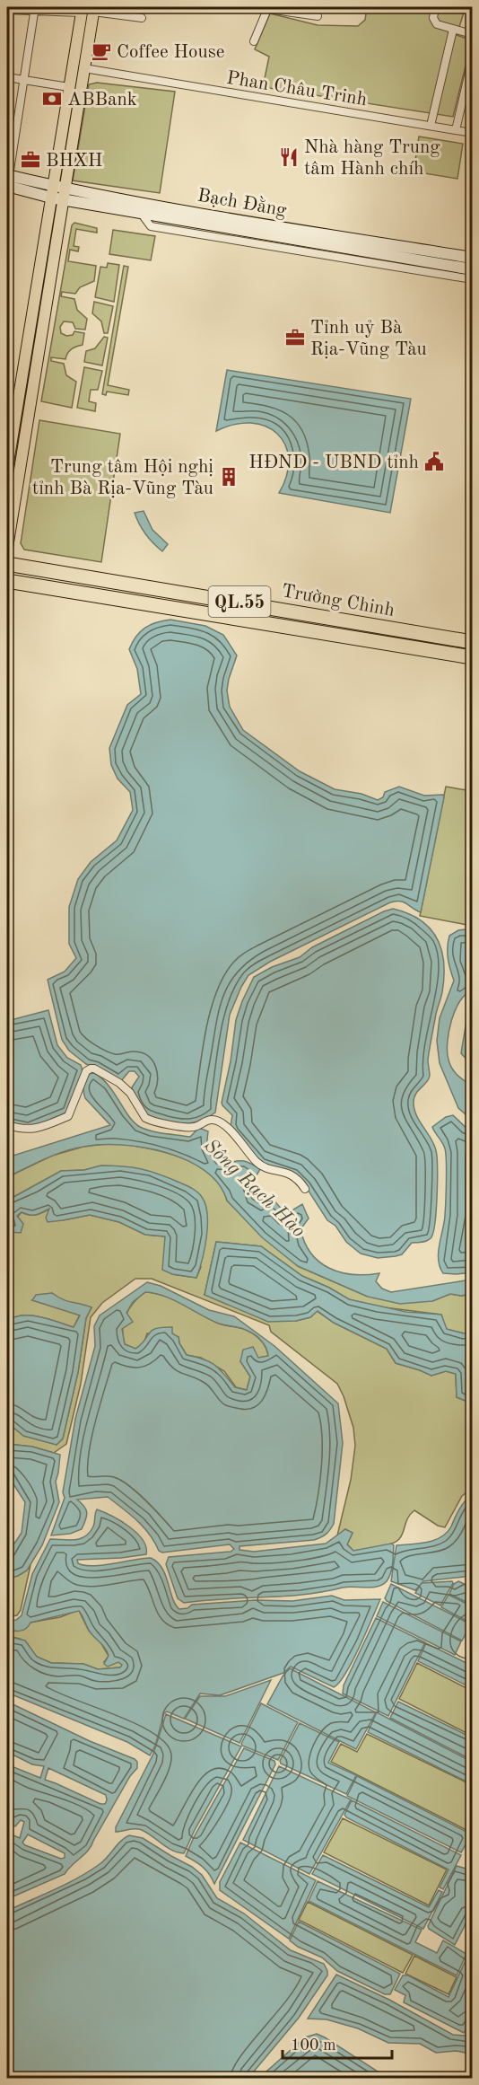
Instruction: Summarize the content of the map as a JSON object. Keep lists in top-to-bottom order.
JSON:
{
  "streets": {
    "highway": ["Trường Chinh", "QL.55"],
    "street": ["Phan Châu Trinh", "Bạch Đằng"]
  },
  "water": ["Sông Rạch Hào"],
  "places": {
    "cafe": ["Coffee House"],
    "bank": ["ABBank"],
    "restaurant": ["Nhà hàng Trung tâm Hành chíh"],
    "office": ["BHXH", "Tỉnh uỷ Bà Rịa-Vũng Tàu"],
    "public building": ["HĐND - UBND tỉnh"],
    "building": ["Trung tâm Hội nghị tỉnh Bà Rịa-Vũng Tàu"]
  },
  "scale_bar": "100 m"
}
